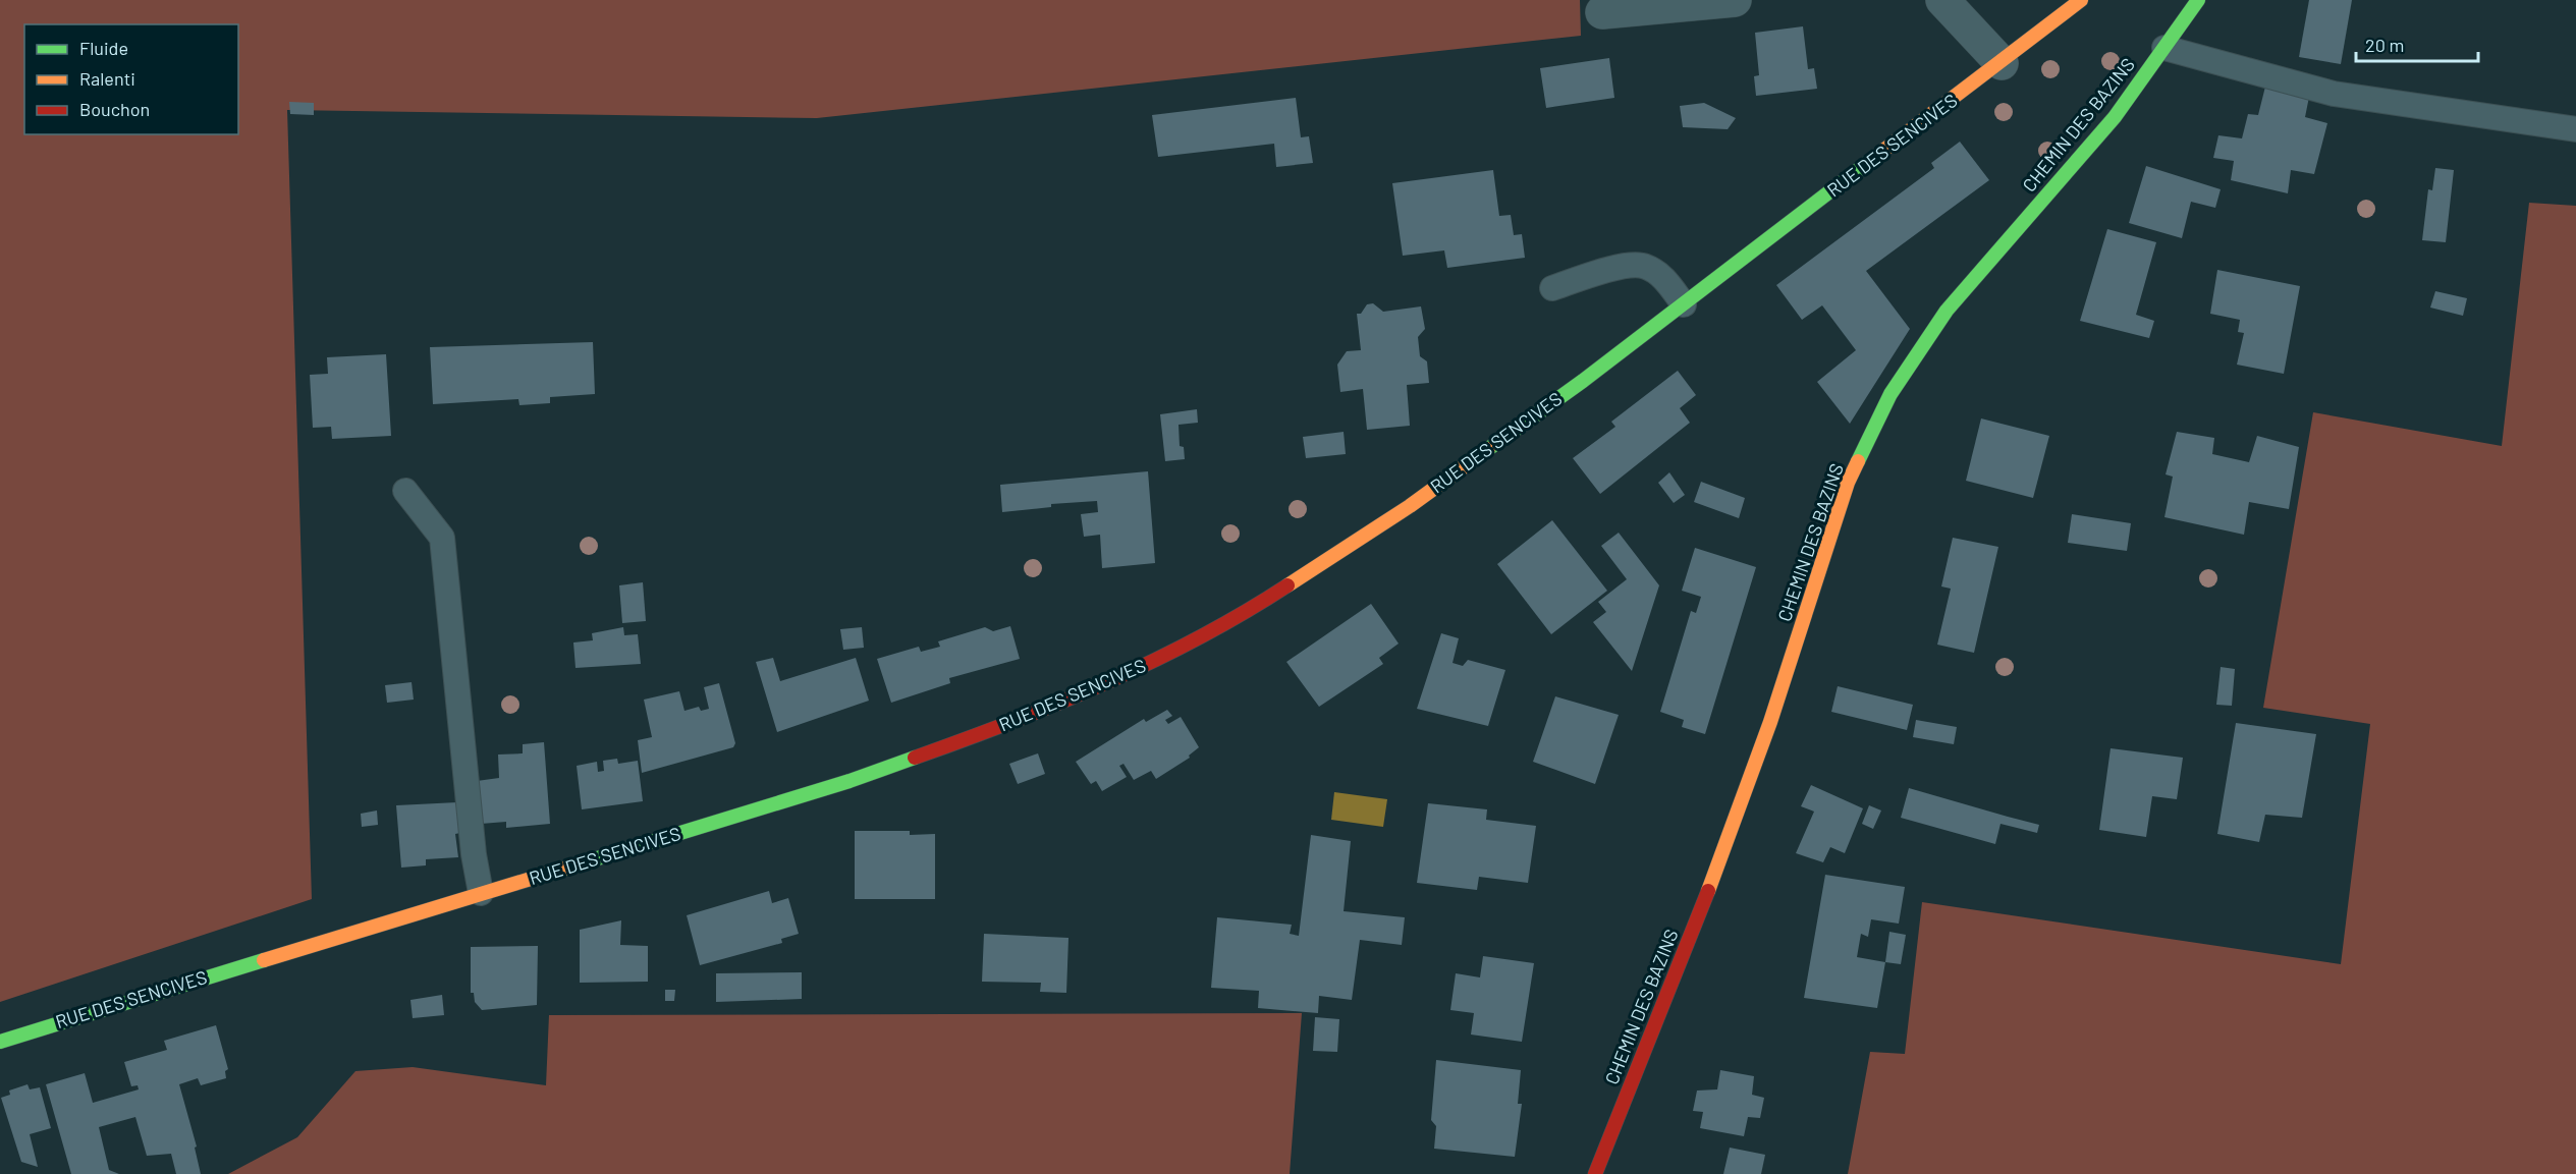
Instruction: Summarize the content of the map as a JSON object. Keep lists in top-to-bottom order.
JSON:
{
  "streets": {
    "street": ["CHEMIN DES BAZINS", "RUE DES SENCIVES"]
  },
  "legend": ["Fluide", "Ralenti", "Bouchon"],
  "scale_bar": "20 m"
}
